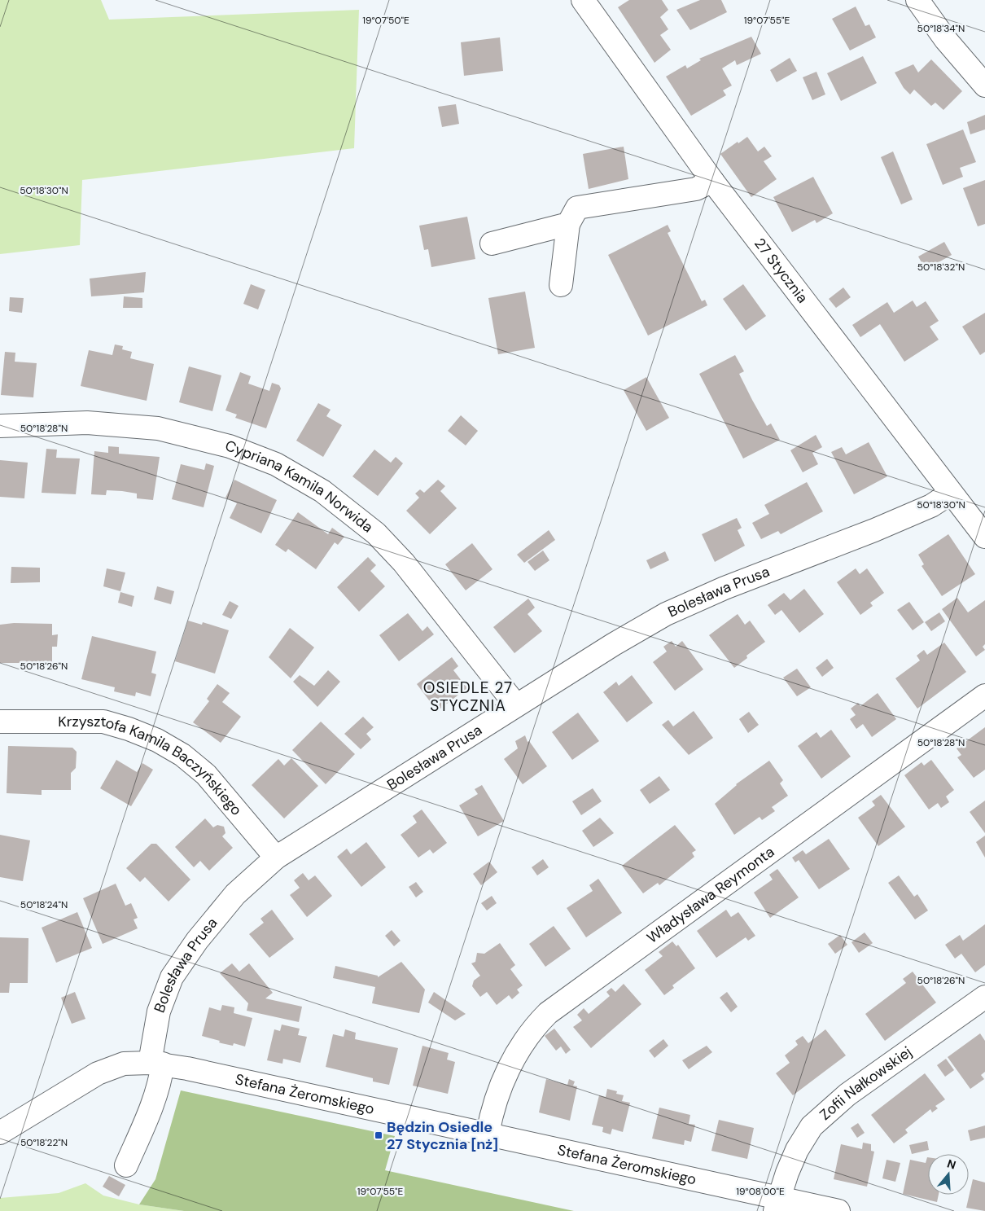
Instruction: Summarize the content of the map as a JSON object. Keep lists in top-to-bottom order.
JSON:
{
  "streets": {
    "street": [
      "27 Stycznia",
      "Cypriana Kamila Norwida",
      "Bolesława Prusa",
      "Krzysztofa Kamila Baczyńskiego",
      "Władysława Reymonta",
      "Zofii Nałkowskiej",
      "Stefana Żeromskiego"
    ]
  },
  "crossings": [
    ["27 Stycznia", "Bolesława Prusa"],
    ["Cypriana Kamila Norwida", "Bolesława Prusa"],
    ["Bolesława Prusa", "Krzysztofa Kamila Baczyńskiego"],
    ["Bolesława Prusa", "Stefana Żeromskiego"],
    ["Władysława Reymonta", "Stefana Żeromskiego"],
    ["Zofii Nałkowskiej", "Stefana Żeromskiego"]
  ],
  "districts": ["OSIEDLE 27 STYCZNIA"],
  "places": {
    "transit": ["Będzin Osiedle 27 Stycznia [nż]"]
  },
  "north": "top",
  "coordinates": [
    "19°07'50\"E",
    "19°07'55\"E",
    "50°18'34\"N",
    "50°18'30\"N",
    "50°18'32\"N",
    "50°18'28\"N",
    "50°18'26\"N",
    "50°18'24\"N",
    "50°18'22\"N",
    "19°08'00\"E"
  ]
}
